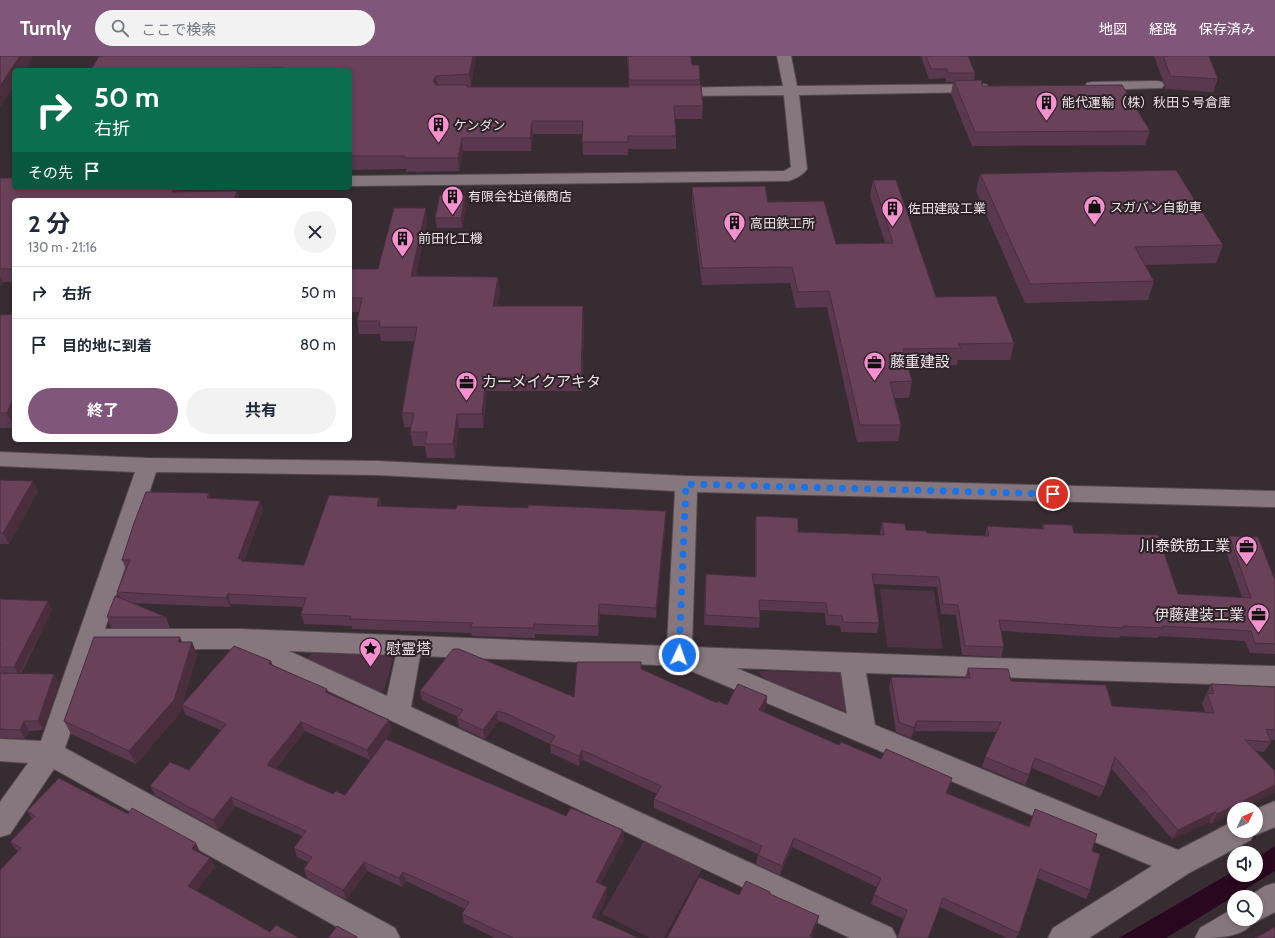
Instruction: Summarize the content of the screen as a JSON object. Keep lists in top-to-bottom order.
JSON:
{
  "places": {
    "building": [
      "能代運輸（株）秋田５号倉庫",
      "ケンダン",
      "有限会社道儀商店",
      "佐田建設工業",
      "高田鉄工所",
      "前田化工機"
    ],
    "shop": ["スガバン自動車"],
    "office": [
      "藤重建設",
      "カーメイクアキタ",
      "川泰鉄筋工業",
      "伊藤建装工業"
    ],
    "place": ["慰霊塔"]
  },
  "north": "top right",
  "page": {
    "header": "Turnly",
    "search": "ここで検索",
    "nav": ["地図", "経路", "保存済み"],
    "turn": ["50 m", "右折"],
    "then": "その先",
    "heading": ["2 分", "130 m · 21:16"],
    "list": [
      {
        "name": "右折",
        "value": "50 m"
      },
      {
        "name": "目的地に到着",
        "value": "80 m"
      }
    ],
    "buttons": ["終了", "共有"]
  }
}
